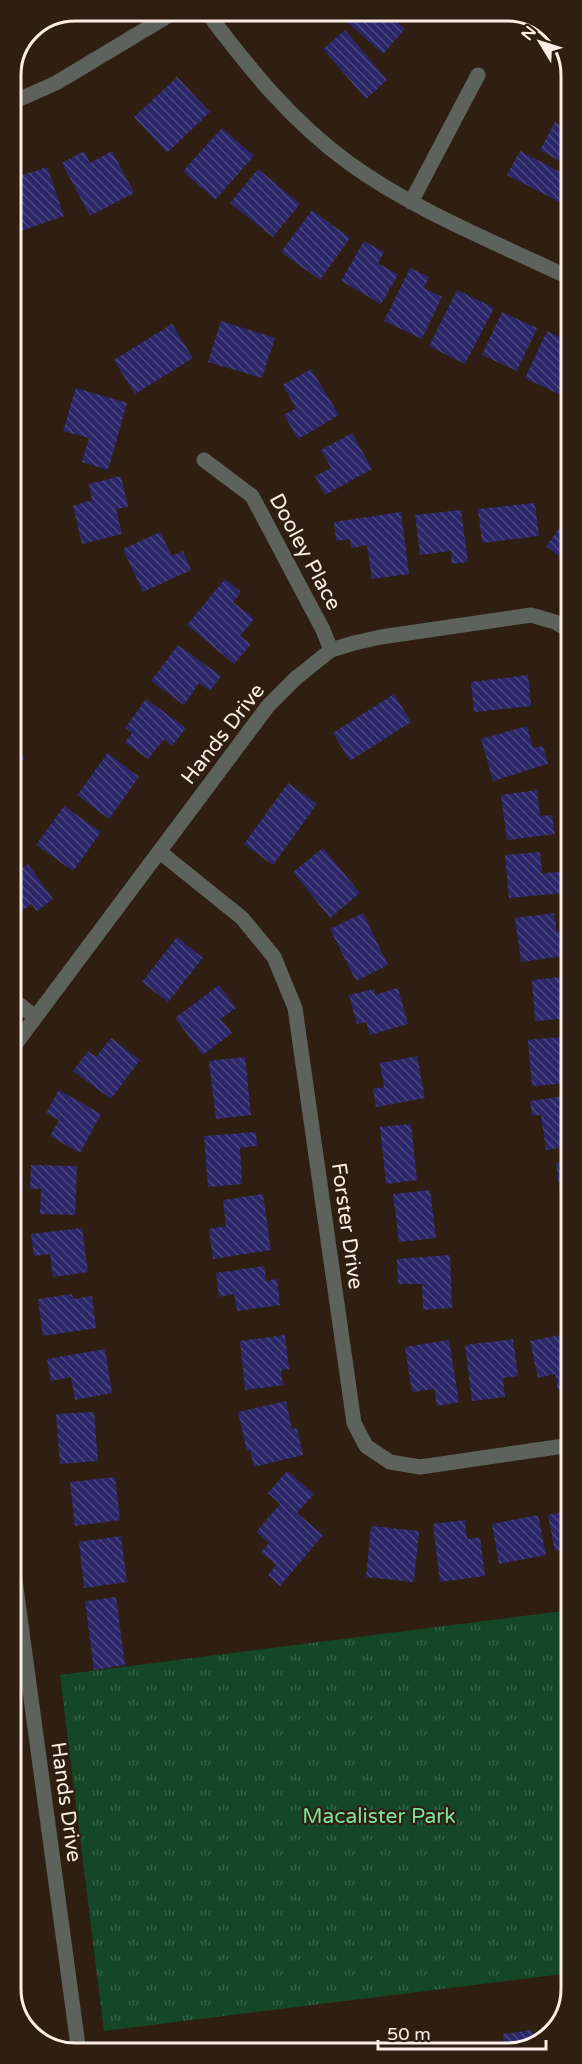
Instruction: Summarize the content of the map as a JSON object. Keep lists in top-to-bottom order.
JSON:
{
  "streets": {
    "street": ["Dooley Place", "Hands Drive", "Forster Drive"]
  },
  "crossings": [
    ["Dooley Place", "Hands Drive"],
    ["Hands Drive", "Forster Drive"]
  ],
  "parks": ["Macalister Park"],
  "scale_bar": "50 m",
  "north": "top left"
}
